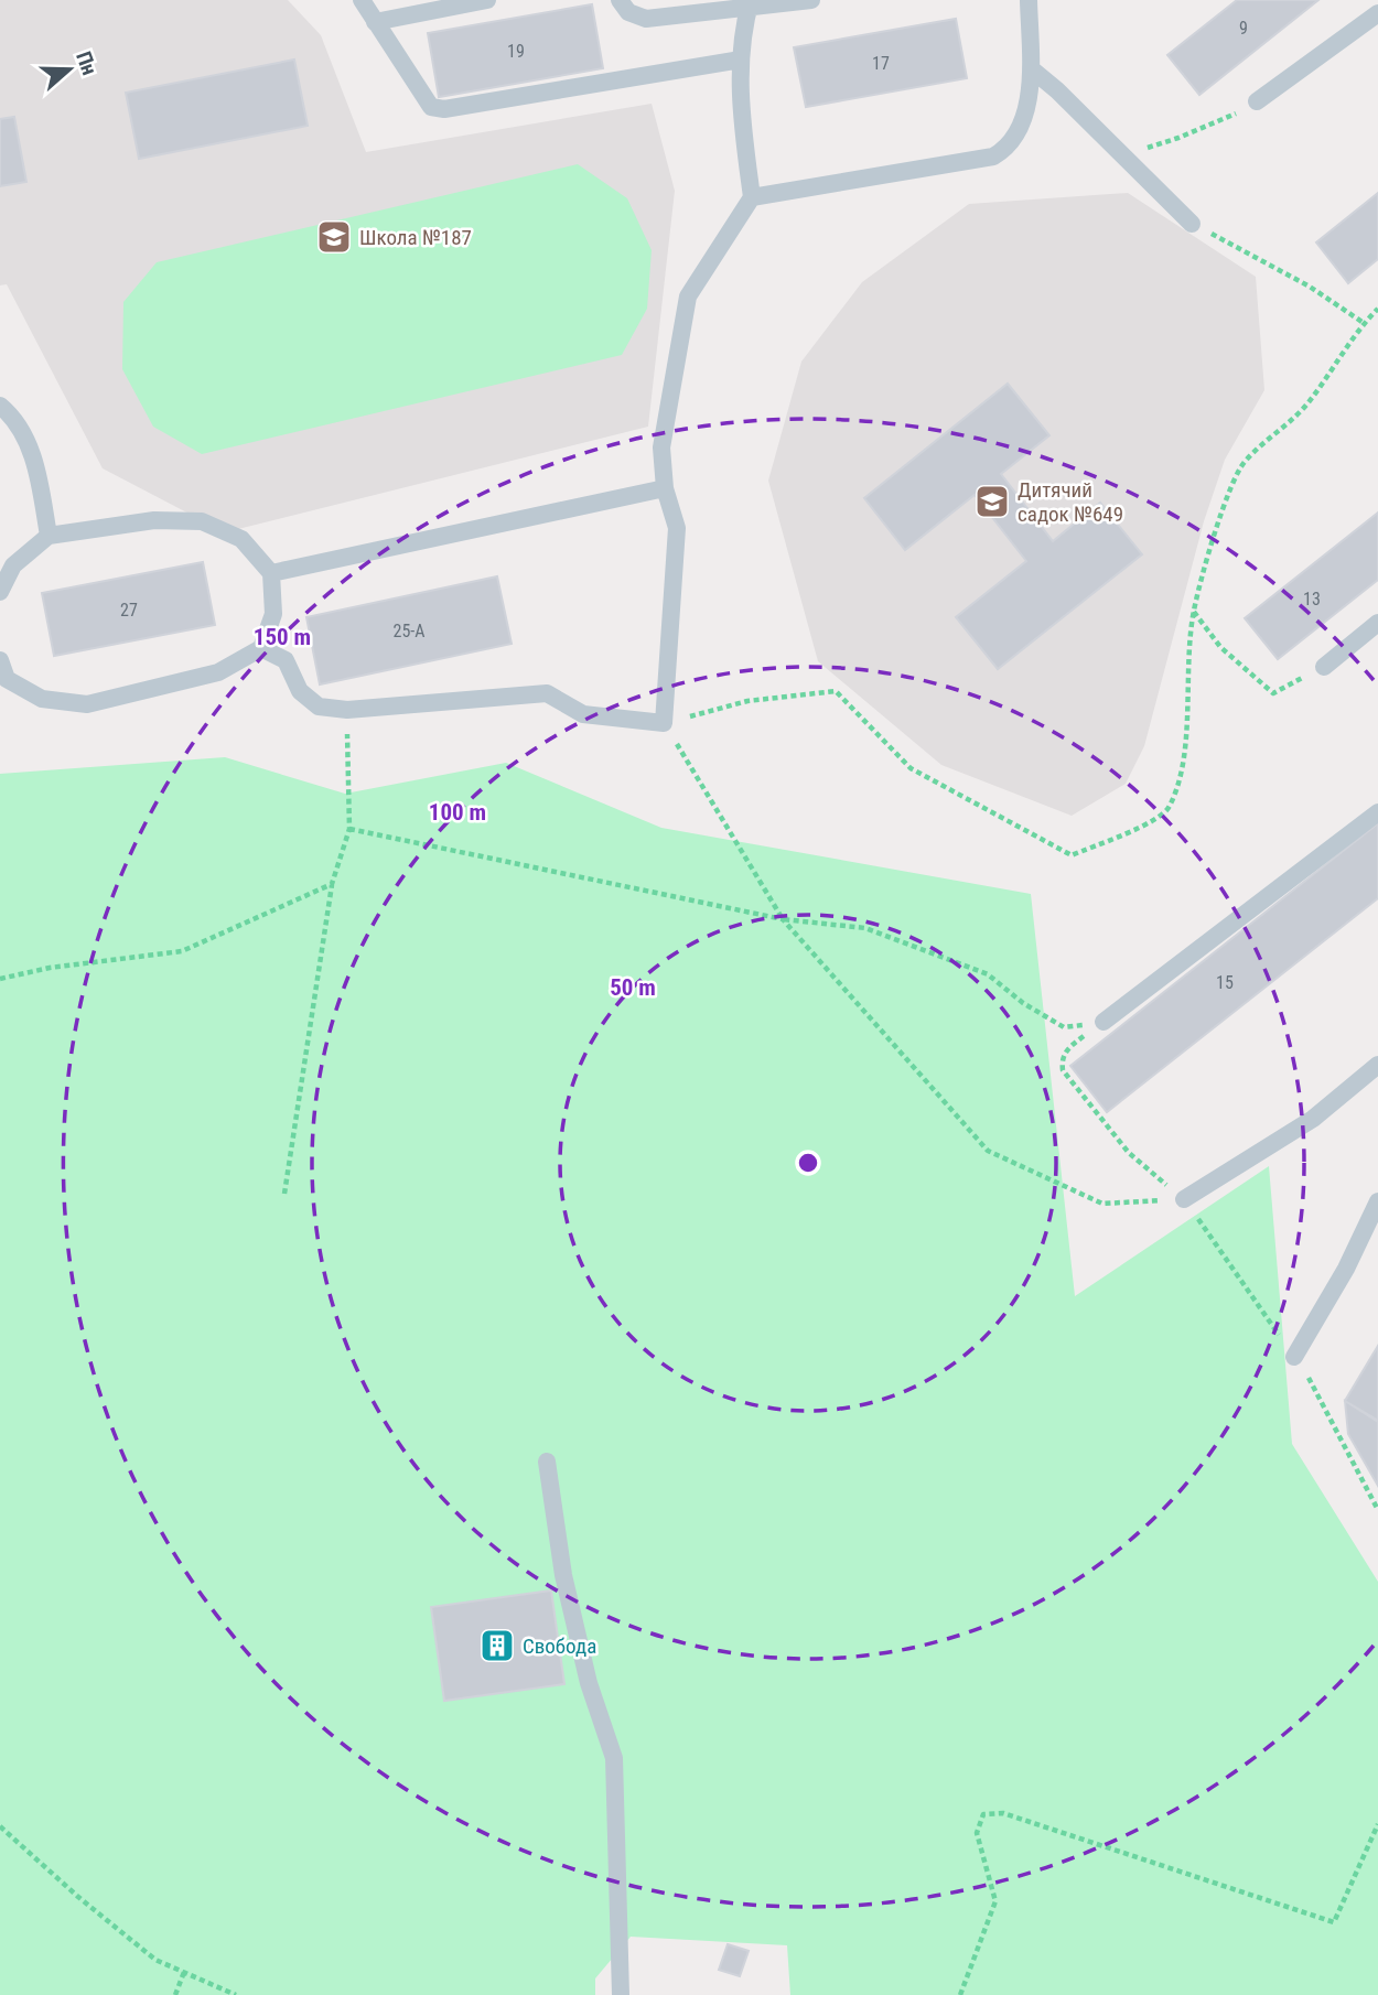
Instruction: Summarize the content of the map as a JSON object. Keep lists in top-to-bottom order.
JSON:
{
  "places": {
    "school or university": ["Школа №187", "Дитячий садок №649"],
    "building": ["Свобода"]
  },
  "house_numbers": [
    "9",
    "19",
    "17",
    "13",
    "27",
    "25-А",
    "15"
  ],
  "north": "right",
  "rings": ["150 m", "100 m", "50 m"]
}
